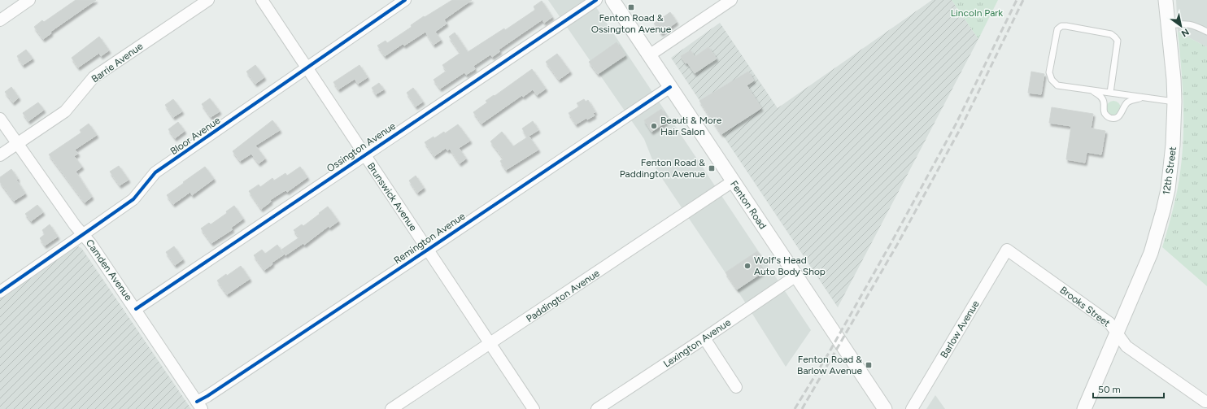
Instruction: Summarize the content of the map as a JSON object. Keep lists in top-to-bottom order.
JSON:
{
  "streets": {
    "street": [
      "Barrie Avenue",
      "Bloor Avenue",
      "Ossington Avenue",
      "12th Street",
      "Brunswick Avenue",
      "Fenton Road",
      "Remington Avenue",
      "Camden Avenue",
      "Paddington Avenue",
      "Brooks Street",
      "Barlow Avenue",
      "Lexington Avenue"
    ]
  },
  "crossings": [
    ["Barrie Avenue", "Camden Avenue"],
    ["Bloor Avenue", "Brunswick Avenue"],
    ["Bloor Avenue", "Camden Avenue"],
    ["Ossington Avenue", "Brunswick Avenue"],
    ["Ossington Avenue", "Camden Avenue"],
    ["12th Street", "Brooks Street"],
    ["Brunswick Avenue", "Remington Avenue"],
    ["Brunswick Avenue", "Paddington Avenue"],
    ["Fenton Road", "Remington Avenue"],
    ["Fenton Road", "Paddington Avenue"],
    ["Fenton Road", "Lexington Avenue"],
    ["Remington Avenue", "Camden Avenue"],
    ["Brooks Street", "Barlow Avenue"]
  ],
  "parks": ["Lincoln Park"],
  "places": {
    "transit": ["Fenton Road & Ossington Avenue", "Fenton Road & Paddington Avenue", "Fenton Road & Barlow Avenue"],
    "other": ["Beauti & More Hair Salon", "Wolf's Head Auto Body Shop"]
  },
  "scale_bar": "50 m",
  "north": "bottom right"
}
